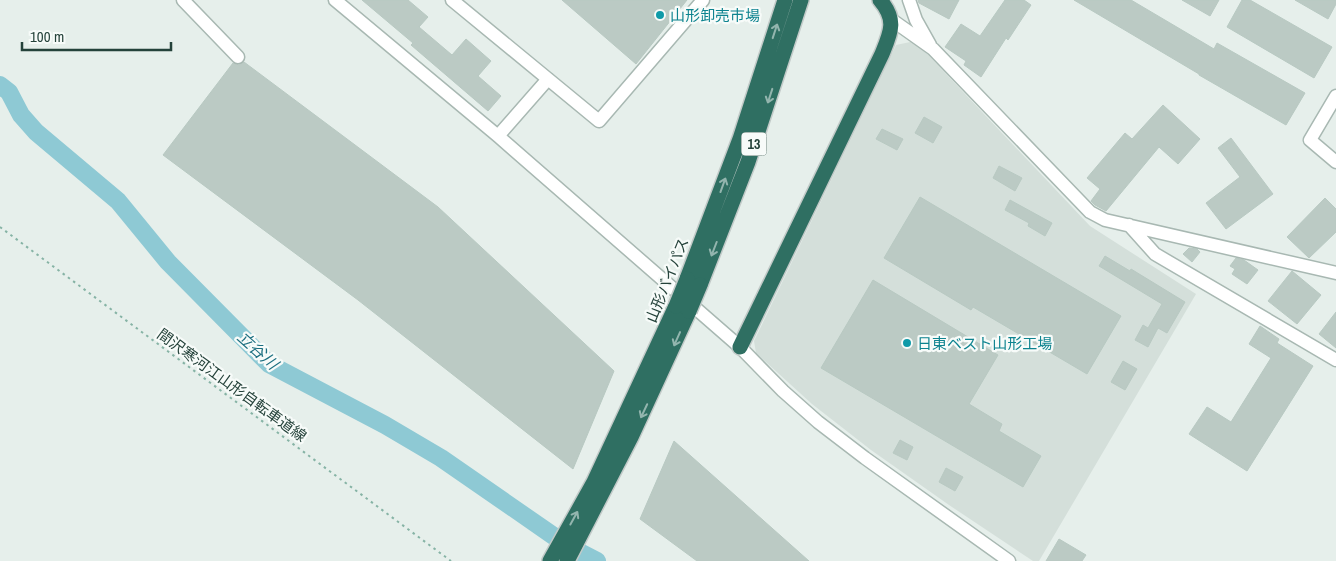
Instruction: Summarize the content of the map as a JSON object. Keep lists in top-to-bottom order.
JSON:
{
  "streets": {
    "highway": ["13", "山形バイパス"],
    "path": ["間沢寒河江山形自転車道線"]
  },
  "water": ["立谷川"],
  "places": ["山形卸売市場", "日東ベスト山形工場"],
  "scale_bar": "100 m"
}
